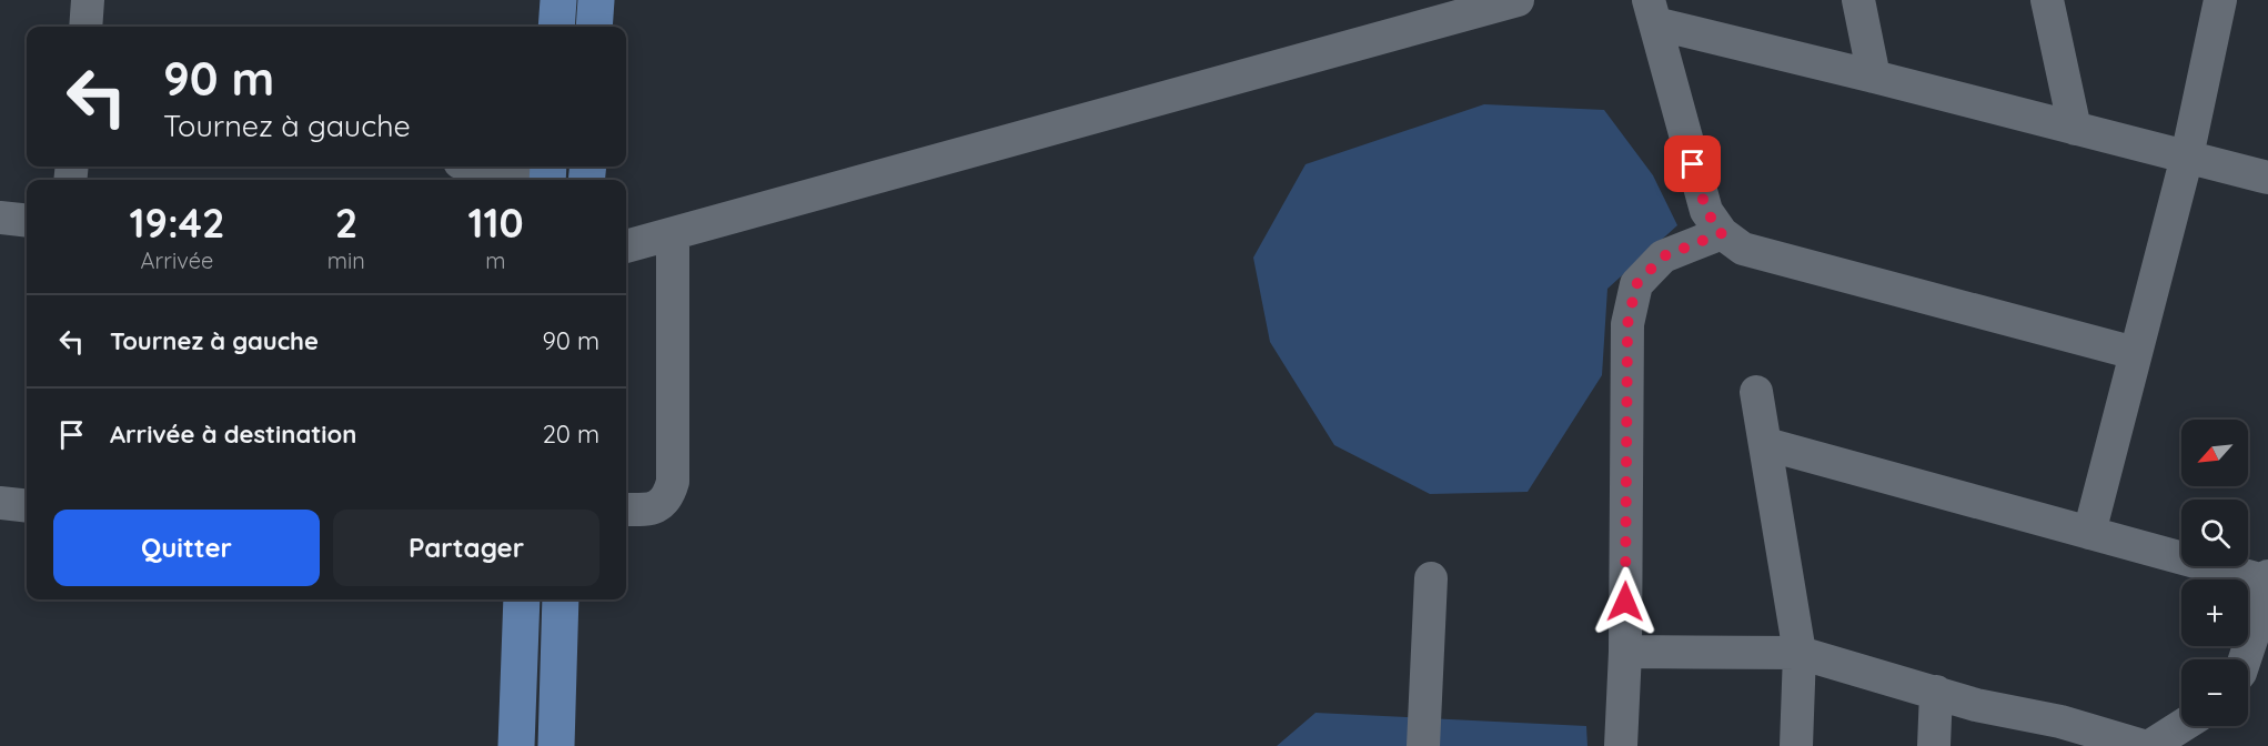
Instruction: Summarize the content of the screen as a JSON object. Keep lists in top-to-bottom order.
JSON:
{
  "north": "bottom left",
  "page": {
    "turn": ["90 m", "Tournez à gauche"],
    "eta": [
      "19:42",
      "Arrivée",
      "2",
      "min",
      "110",
      "m"
    ],
    "list": [
      {
        "name": "Tournez à gauche",
        "value": "90 m"
      },
      {
        "name": "Arrivée à destination",
        "value": "20 m"
      }
    ],
    "map_buttons": ["+", "−"],
    "buttons": ["Quitter", "Partager"]
  }
}
